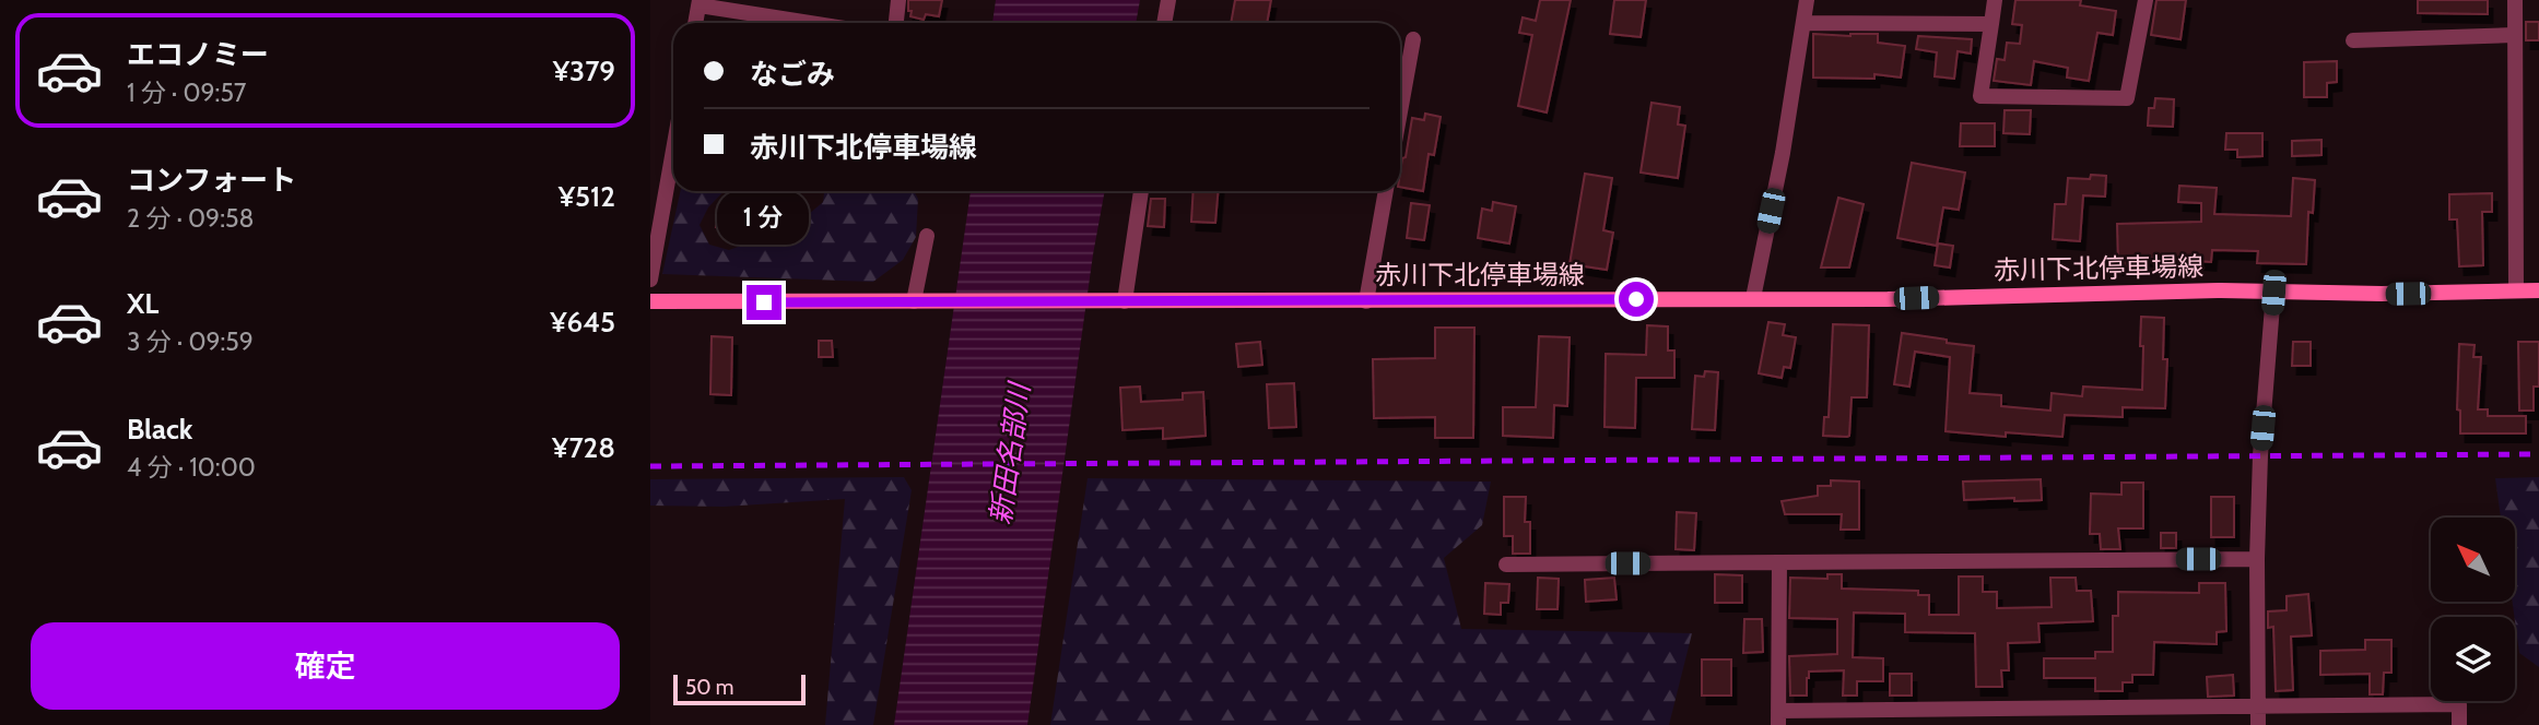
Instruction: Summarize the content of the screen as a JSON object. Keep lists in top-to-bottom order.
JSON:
{
  "streets": {
    "main road": ["赤川下北停車場線"]
  },
  "water": ["新田名部川"],
  "scale_bar": "50 m",
  "north": "top left",
  "page": {
    "list": [
      {
        "name": "エコノミー",
        "note": "1 分 · 09:57",
        "value": "¥379"
      },
      {
        "name": "コンフォート",
        "note": "2 分 · 09:58",
        "value": "¥512"
      },
      {
        "name": "XL",
        "note": "3 分 · 09:59",
        "value": "¥645"
      },
      {
        "name": "Black",
        "note": "4 分 · 10:00",
        "value": "¥728"
      }
    ],
    "banner": ["なごみ", "赤川下北停車場線"],
    "bubble": "1 分",
    "buttons": "確定",
    "scale": "50 m"
  }
}
